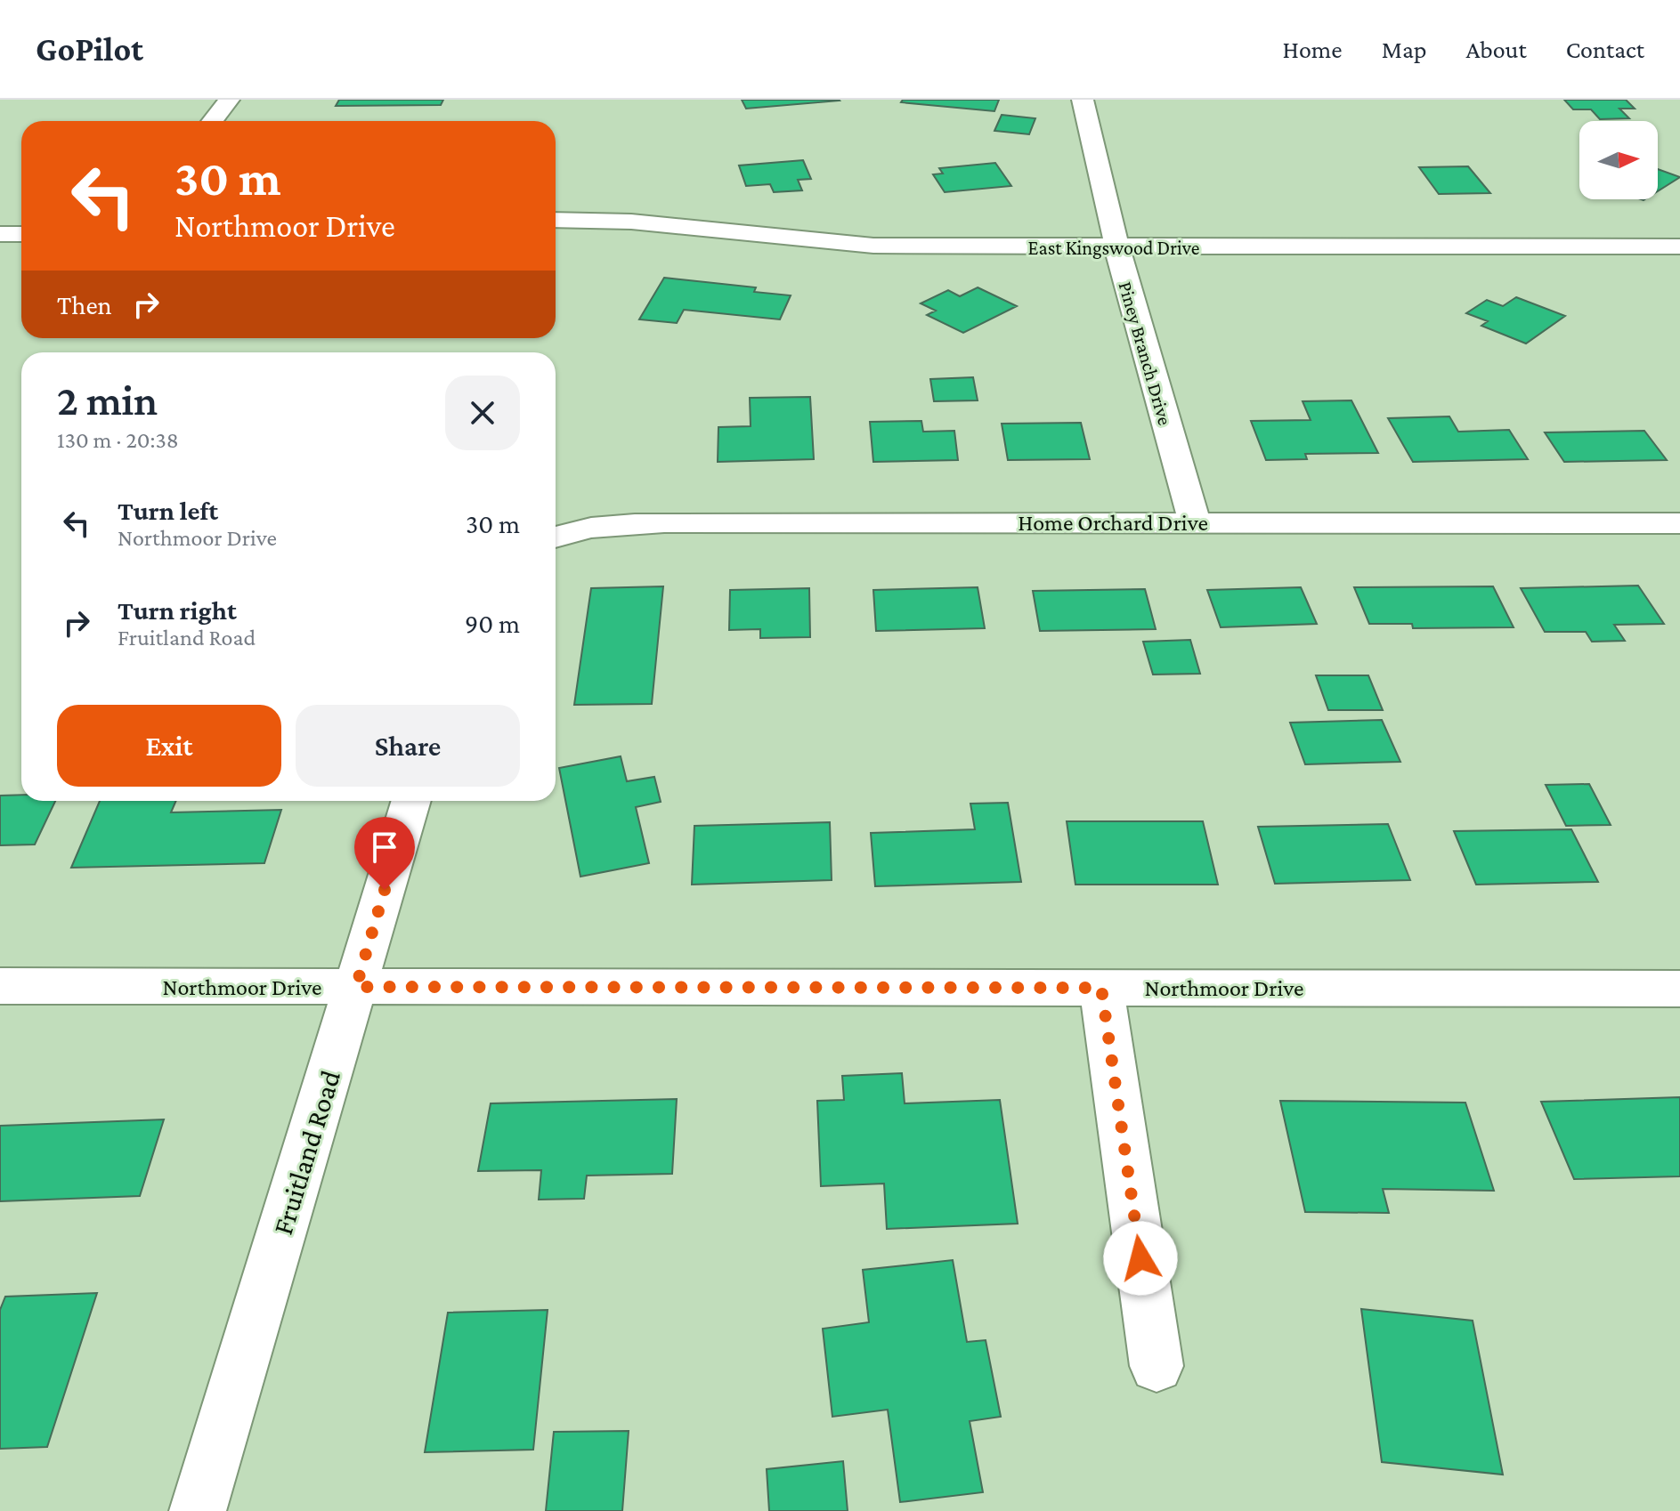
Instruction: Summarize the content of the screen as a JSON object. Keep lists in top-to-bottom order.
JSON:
{
  "streets": {
    "street": [
      "East Kingswood Drive",
      "Piney Branch Drive",
      "Home Orchard Drive",
      "Northmoor Drive",
      "Fruitland Road"
    ]
  },
  "crossings": [
    ["East Kingswood Drive", "Piney Branch Drive"],
    ["Piney Branch Drive", "Home Orchard Drive"],
    ["Northmoor Drive", "Fruitland Road"]
  ],
  "north": "right",
  "page": {
    "header": "GoPilot",
    "nav": [
      "Home",
      "Map",
      "About",
      "Contact"
    ],
    "turn": ["30 m", "Northmoor Drive"],
    "then": "Then",
    "heading": ["2 min", "130 m · 20:38"],
    "list": [
      {
        "name": "Turn left",
        "note": "Northmoor Drive",
        "value": "30 m"
      },
      {
        "name": "Turn right",
        "note": "Fruitland Road",
        "value": "90 m"
      }
    ],
    "buttons": ["Exit", "Share"]
  }
}
